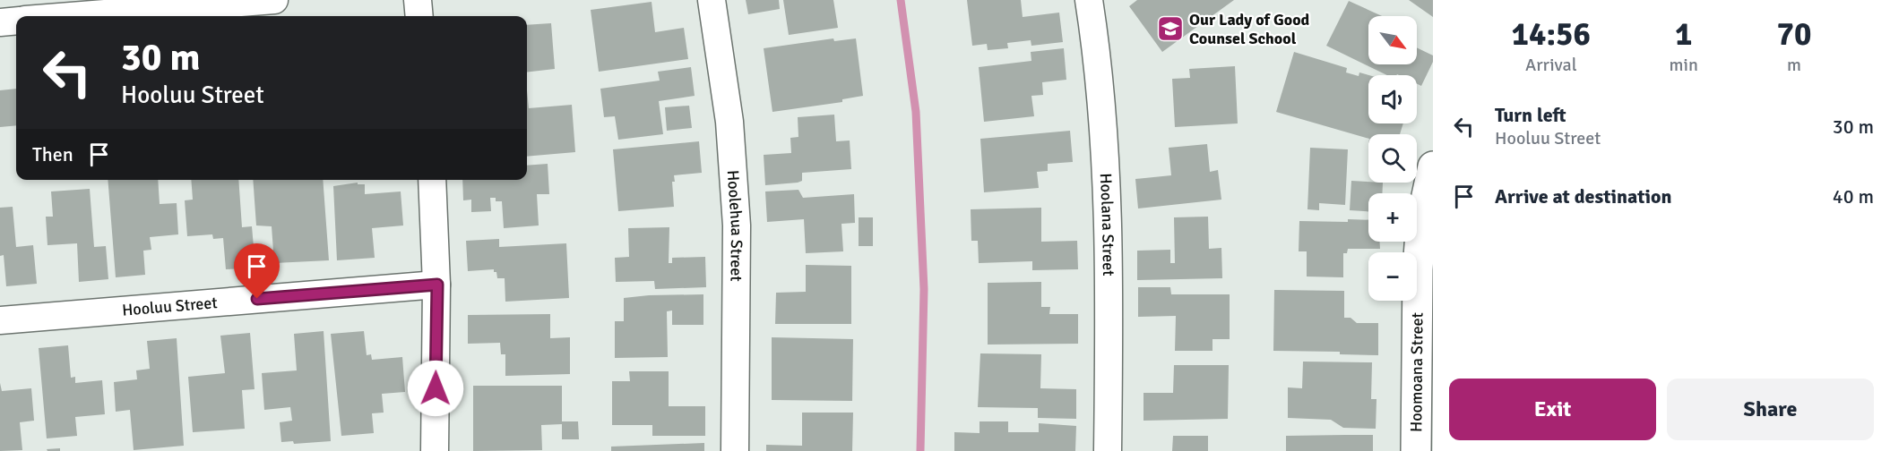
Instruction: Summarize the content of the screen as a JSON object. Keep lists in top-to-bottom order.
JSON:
{
  "streets": {
    "street": [
      "Hoolehua Street",
      "Hoolana Street",
      "Hooluu Street",
      "Hoomoana Street"
    ]
  },
  "places": {
    "school or university": ["Our Lady of Good Counsel School"]
  },
  "north": "bottom right",
  "page": {
    "eta": [
      "14:56",
      "Arrival",
      "1",
      "min",
      "70",
      "m"
    ],
    "map_buttons": ["+", "−"],
    "turn": ["30 m", "Hooluu Street"],
    "list": [
      {
        "name": "Turn left",
        "note": "Hooluu Street",
        "value": "30 m"
      },
      {
        "name": "Arrive at destination",
        "value": "40 m"
      }
    ],
    "then": "Then",
    "buttons": ["Exit", "Share"]
  }
}
